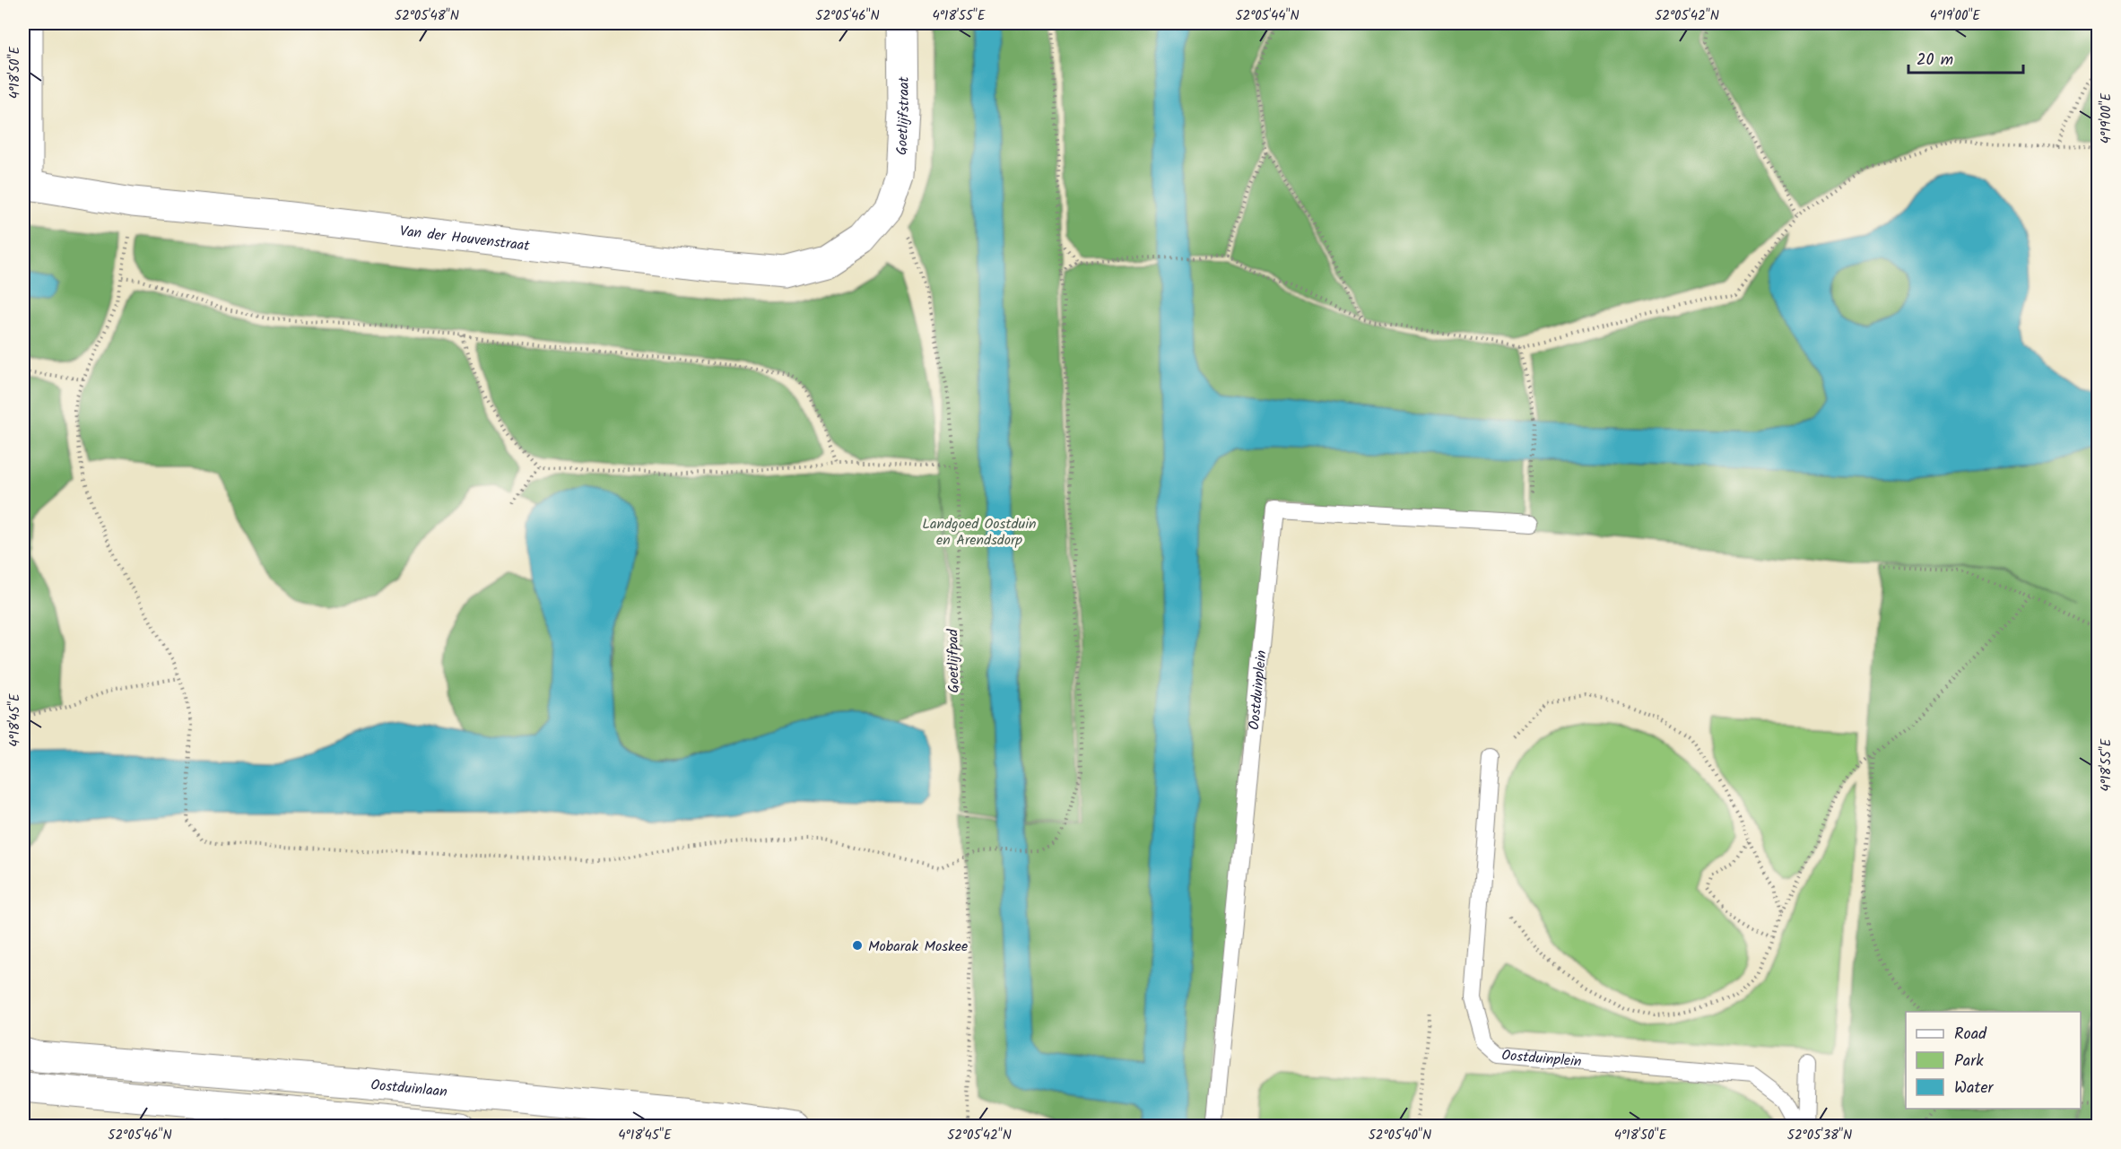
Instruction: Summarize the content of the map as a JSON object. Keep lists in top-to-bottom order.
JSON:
{
  "streets": {
    "street": ["Goetlijfstraat", "Van der Houvenstraat", "Oostduinlaan"],
    "lane": ["Oostduinplein"],
    "path": ["Goetlijfpad"]
  },
  "crossings": [
    ["Goetlijfstraat", "Van der Houvenstraat"],
    ["Goetlijfstraat", "Goetlijfpad"],
    ["Van der Houvenstraat", "Goetlijfpad"]
  ],
  "parks": ["Landgoed Oostduin en Arendsdorp"],
  "places": ["Mobarak Moskee"],
  "legend": ["Road", "Park", "Water"],
  "scale_bar": "20 m",
  "coordinates": [
    "52°05'48\"N",
    "52°05'46\"N",
    "4°18'55\"E",
    "52°05'44\"N",
    "52°05'42\"N",
    "4°19'00\"E",
    "4°18'50\"E",
    "4°18'45\"E",
    "52°05'40\"N",
    "52°05'38\"N"
  ]
}
